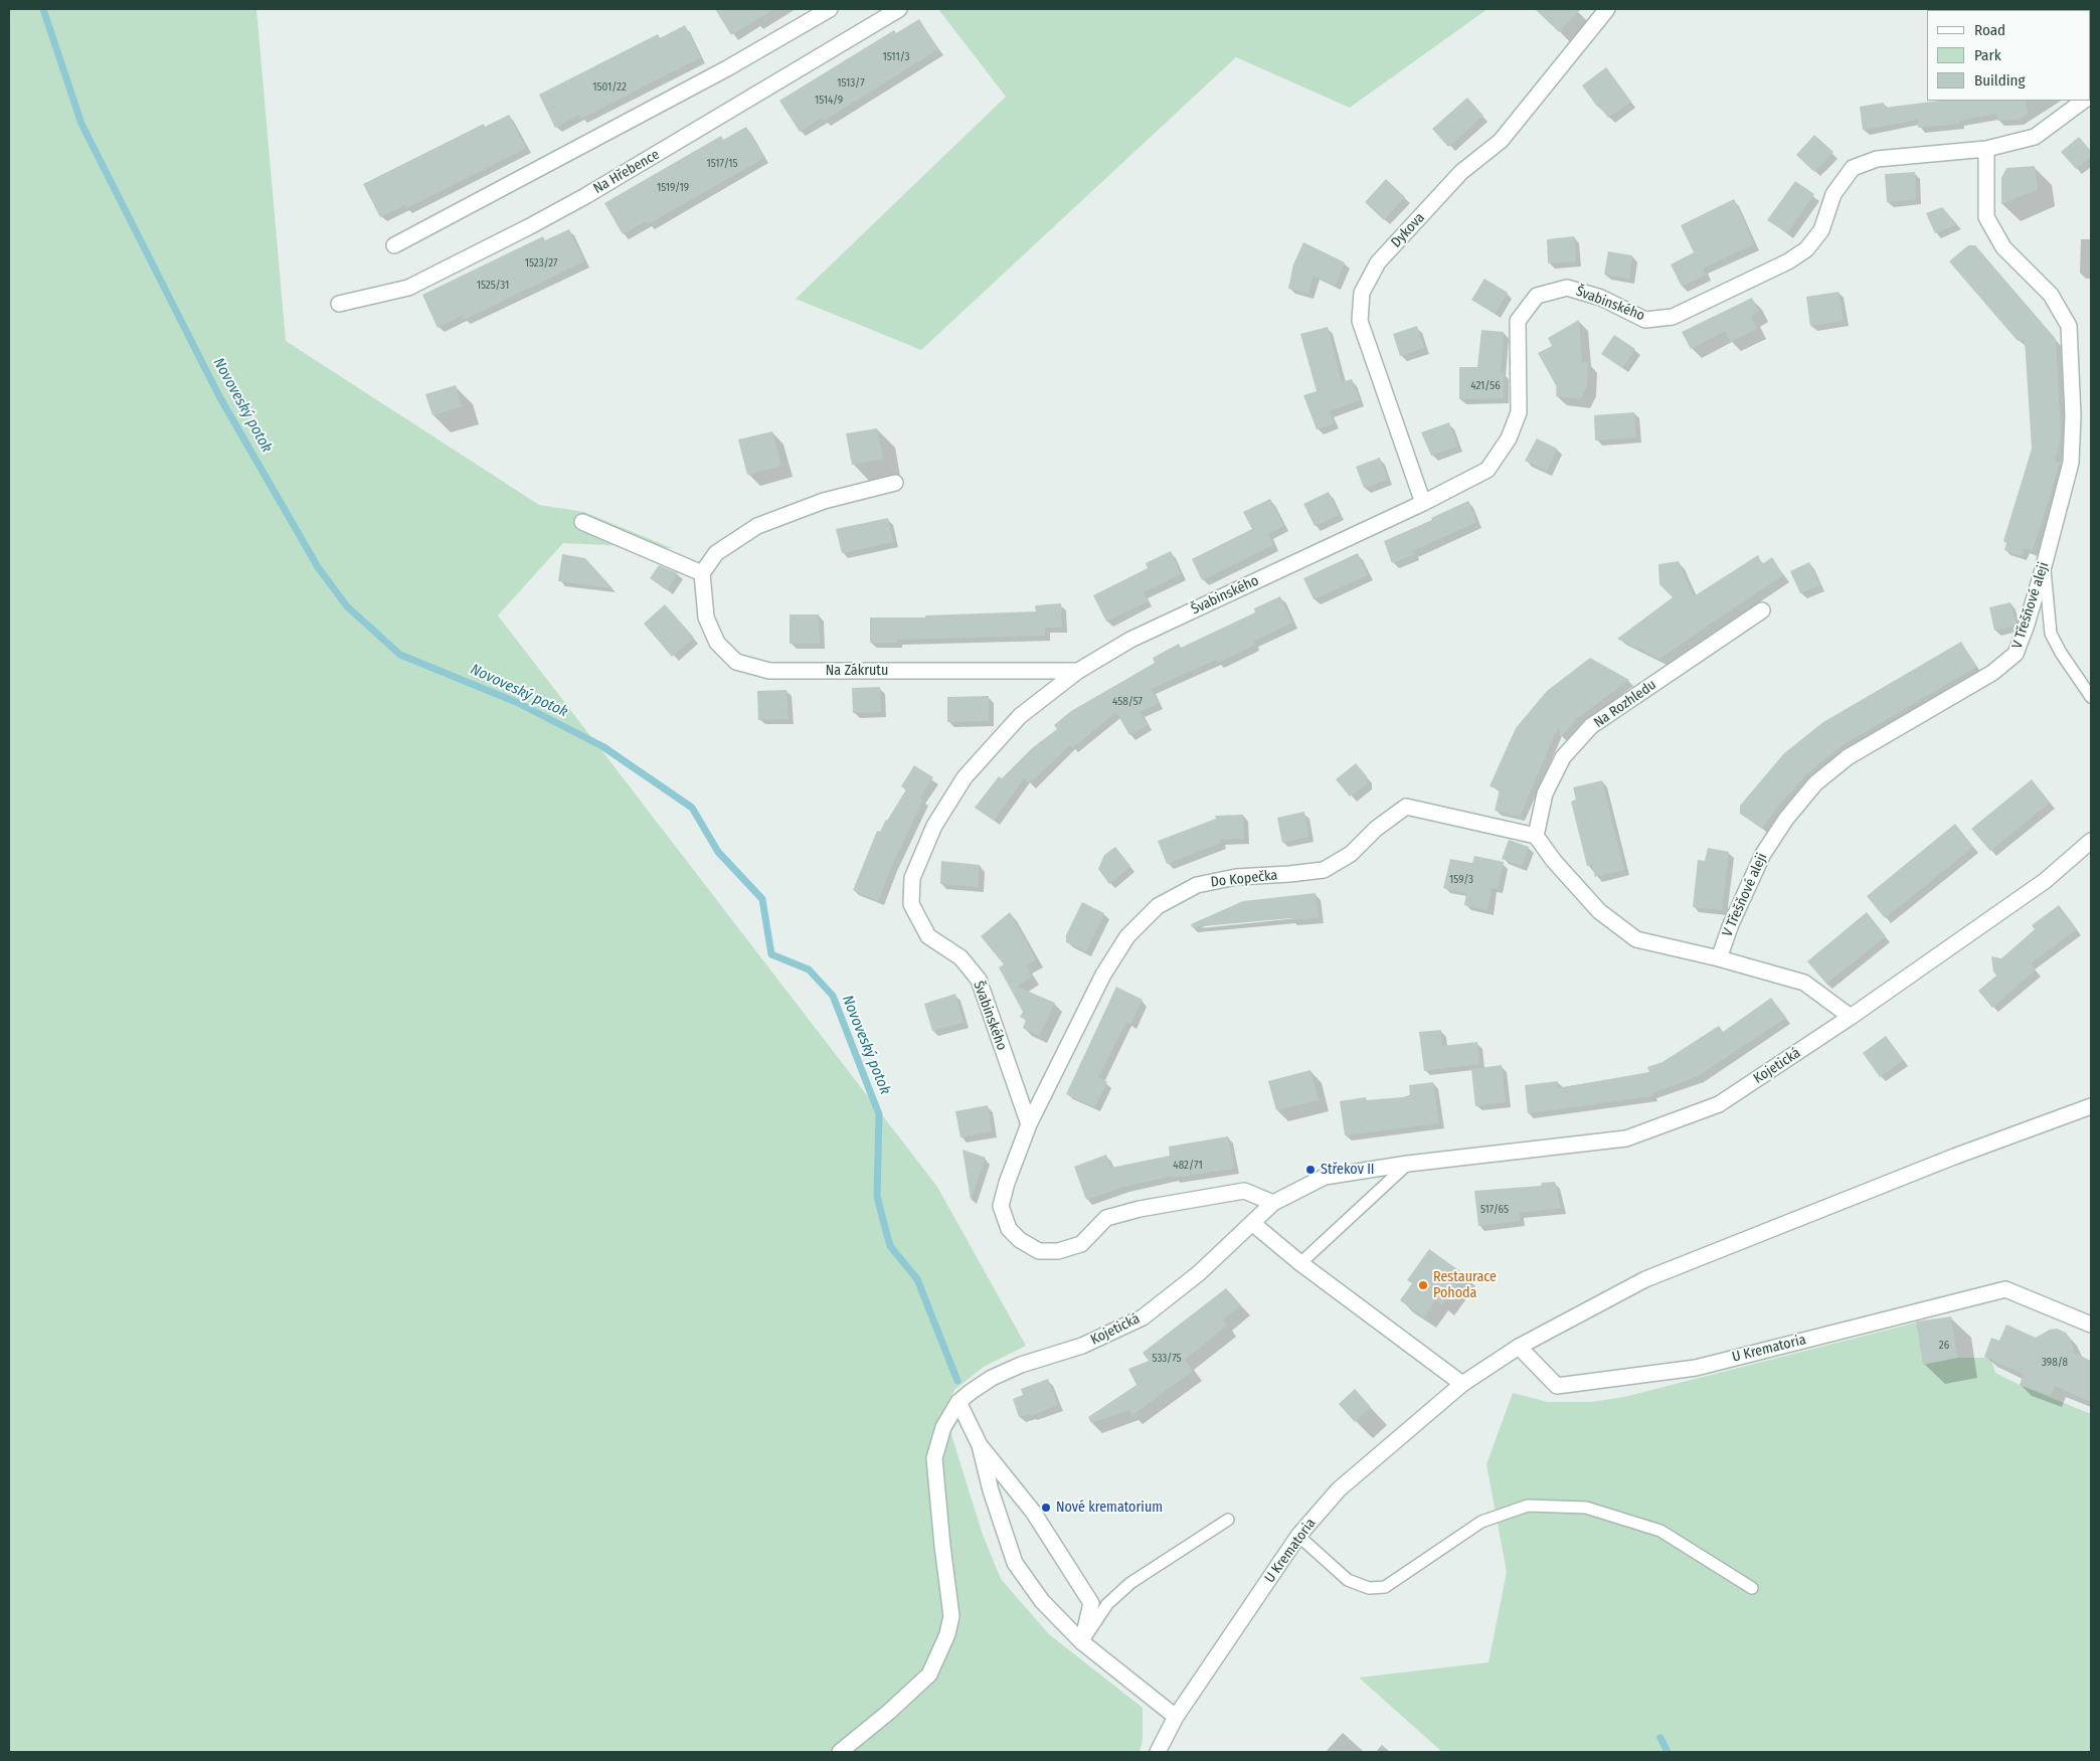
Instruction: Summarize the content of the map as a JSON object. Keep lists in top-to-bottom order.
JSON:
{
  "streets": {
    "street": [
      "Na Hřebence",
      "Dykova",
      "Švabinského",
      "V Třešňové aleji",
      "Na Zákrutu",
      "Na Rozhledu",
      "Do Kopečka",
      "Kojetická",
      "U Krematoria"
    ]
  },
  "crossings": [
    ["Dykova", "Švabinského"],
    ["Švabinského", "V Třešňové aleji"],
    ["Švabinského", "Na Zákrutu"],
    ["Švabinského", "Do Kopečka"],
    ["Na Rozhledu", "Do Kopečka"]
  ],
  "water": ["Novoveský potok"],
  "places": ["Střekov II", "Restaurace Pohoda", "Nové krematorium"],
  "house_numbers": [
    "1511/3",
    "1513/7",
    "1501/22",
    "1514/9",
    "1517/15",
    "1519/19",
    "1523/27",
    "1525/31",
    "421/56",
    "458/57",
    "159/3",
    "482/71",
    "517/65",
    "26",
    "533/75",
    "398/8"
  ],
  "legend": ["Road", "Park", "Building"]
}
